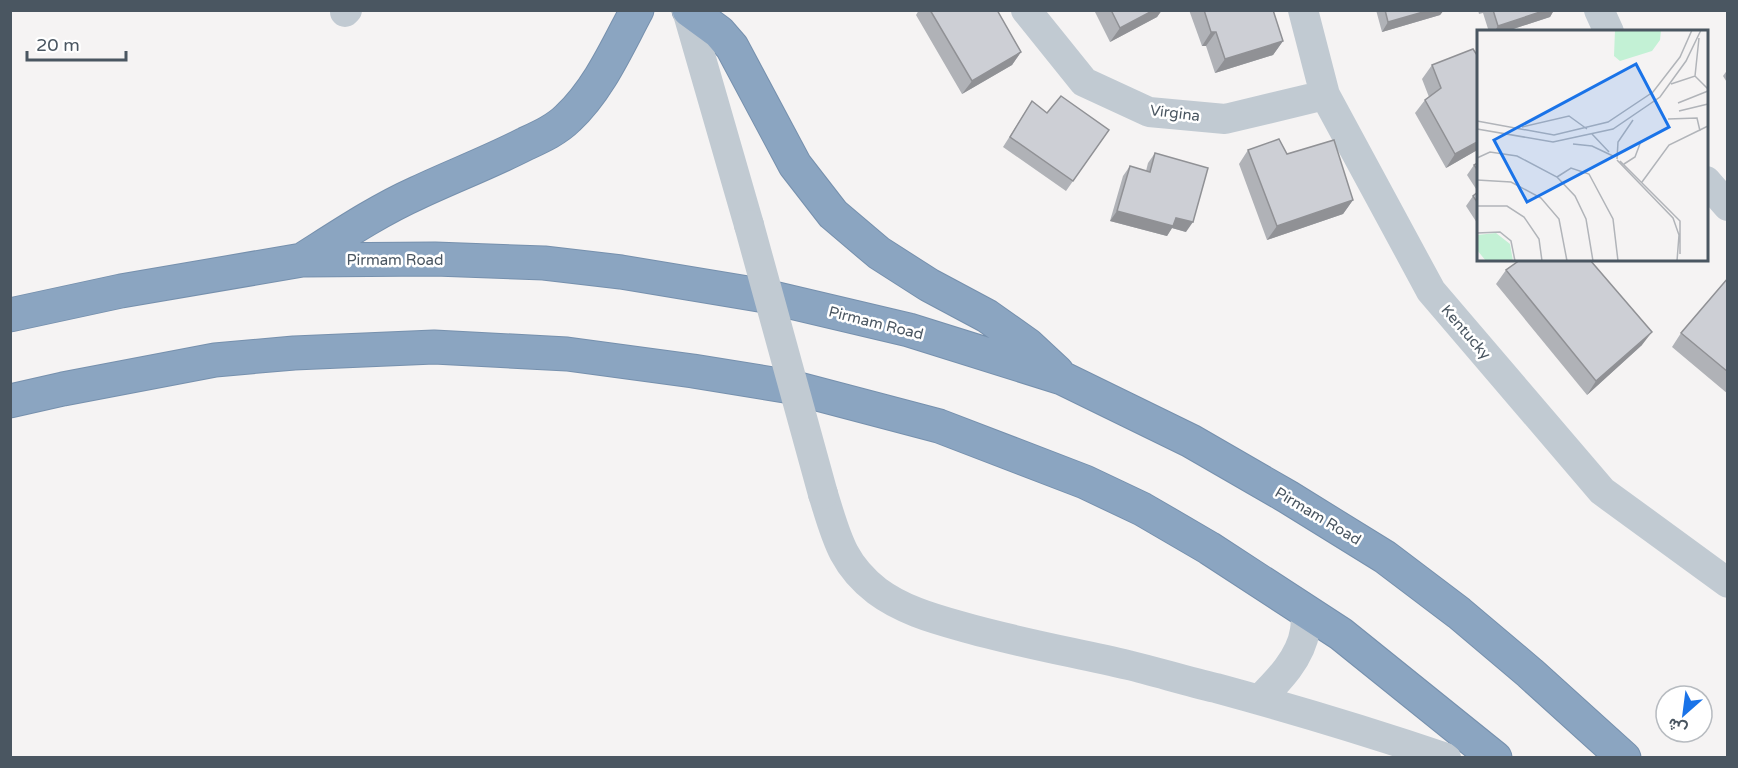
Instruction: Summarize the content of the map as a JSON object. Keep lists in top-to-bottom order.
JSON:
{
  "streets": {
    "highway": ["Pirmam Road"],
    "street": ["Virgina", "Kentucky"]
  },
  "crossings": [
    ["Virgina", "Kentucky"]
  ],
  "scale_bar": "20 m",
  "north": "bottom left"
}
